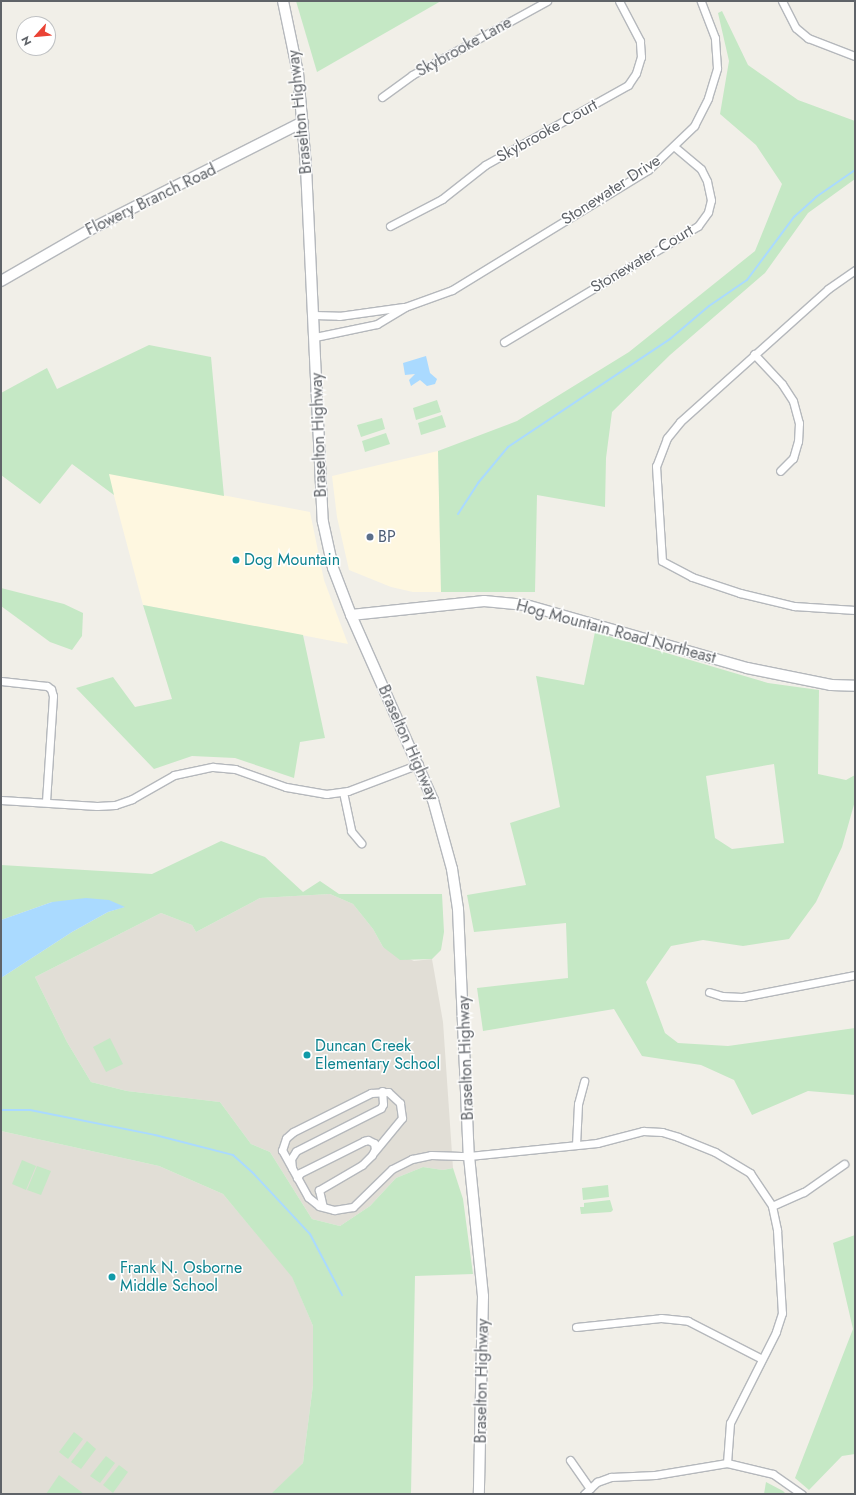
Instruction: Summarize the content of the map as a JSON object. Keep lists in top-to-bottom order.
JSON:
{
  "streets": {
    "main road": ["Braselton Highway", "Flowery Branch Road", "Hog Mountain Road Northeast"],
    "street": [
      "Skybrooke Lane",
      "Skybrooke Court",
      "Stonewater Drive",
      "Stonewater Court"
    ]
  },
  "crossings": [
    ["Braselton Highway", "Stonewater Drive"],
    ["Braselton Highway", "Flowery Branch Road"],
    ["Braselton Highway", "Hog Mountain Road Northeast"],
    ["Stonewater Drive", "Stonewater Court"]
  ],
  "places": [
    "BP",
    "Dog Mountain",
    "Duncan Creek Elementary School",
    "Frank N. Osborne Middle School"
  ],
  "north": "bottom left"
}
